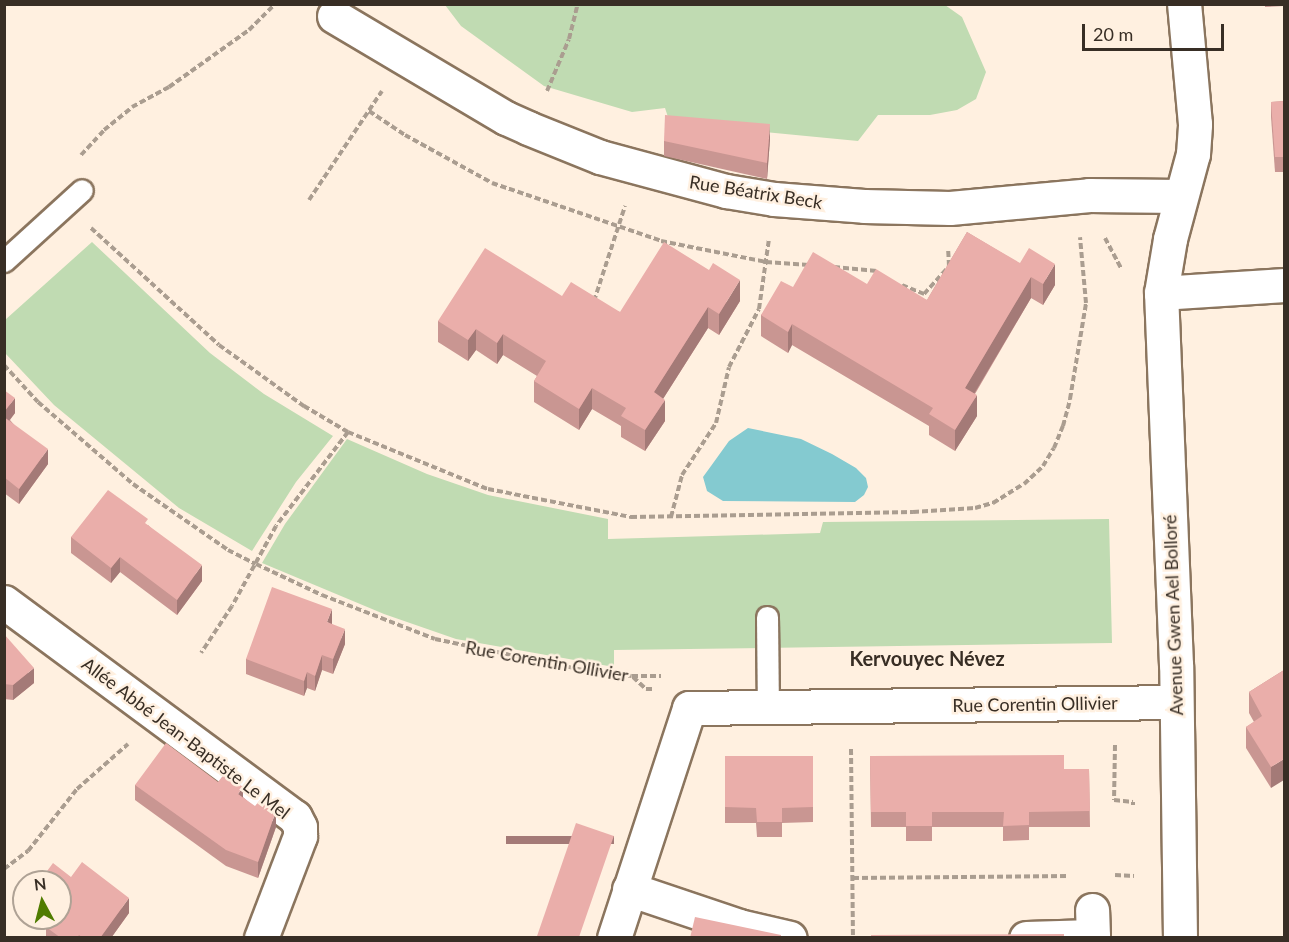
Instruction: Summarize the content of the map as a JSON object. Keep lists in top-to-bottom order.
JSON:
{
  "streets": {
    "street": [
      "Rue Béatrix Beck",
      "Avenue Gwen Ael Bolloré",
      "Rue Corentin Ollivier",
      "Allée Abbé Jean-Baptiste Le Mel"
    ]
  },
  "crossings": [
    ["Rue Béatrix Beck", "Avenue Gwen Ael Bolloré"],
    ["Avenue Gwen Ael Bolloré", "Rue Corentin Ollivier"]
  ],
  "districts": ["Kervouyec Névez"],
  "scale_bar": "20 m",
  "north": "top"
}
